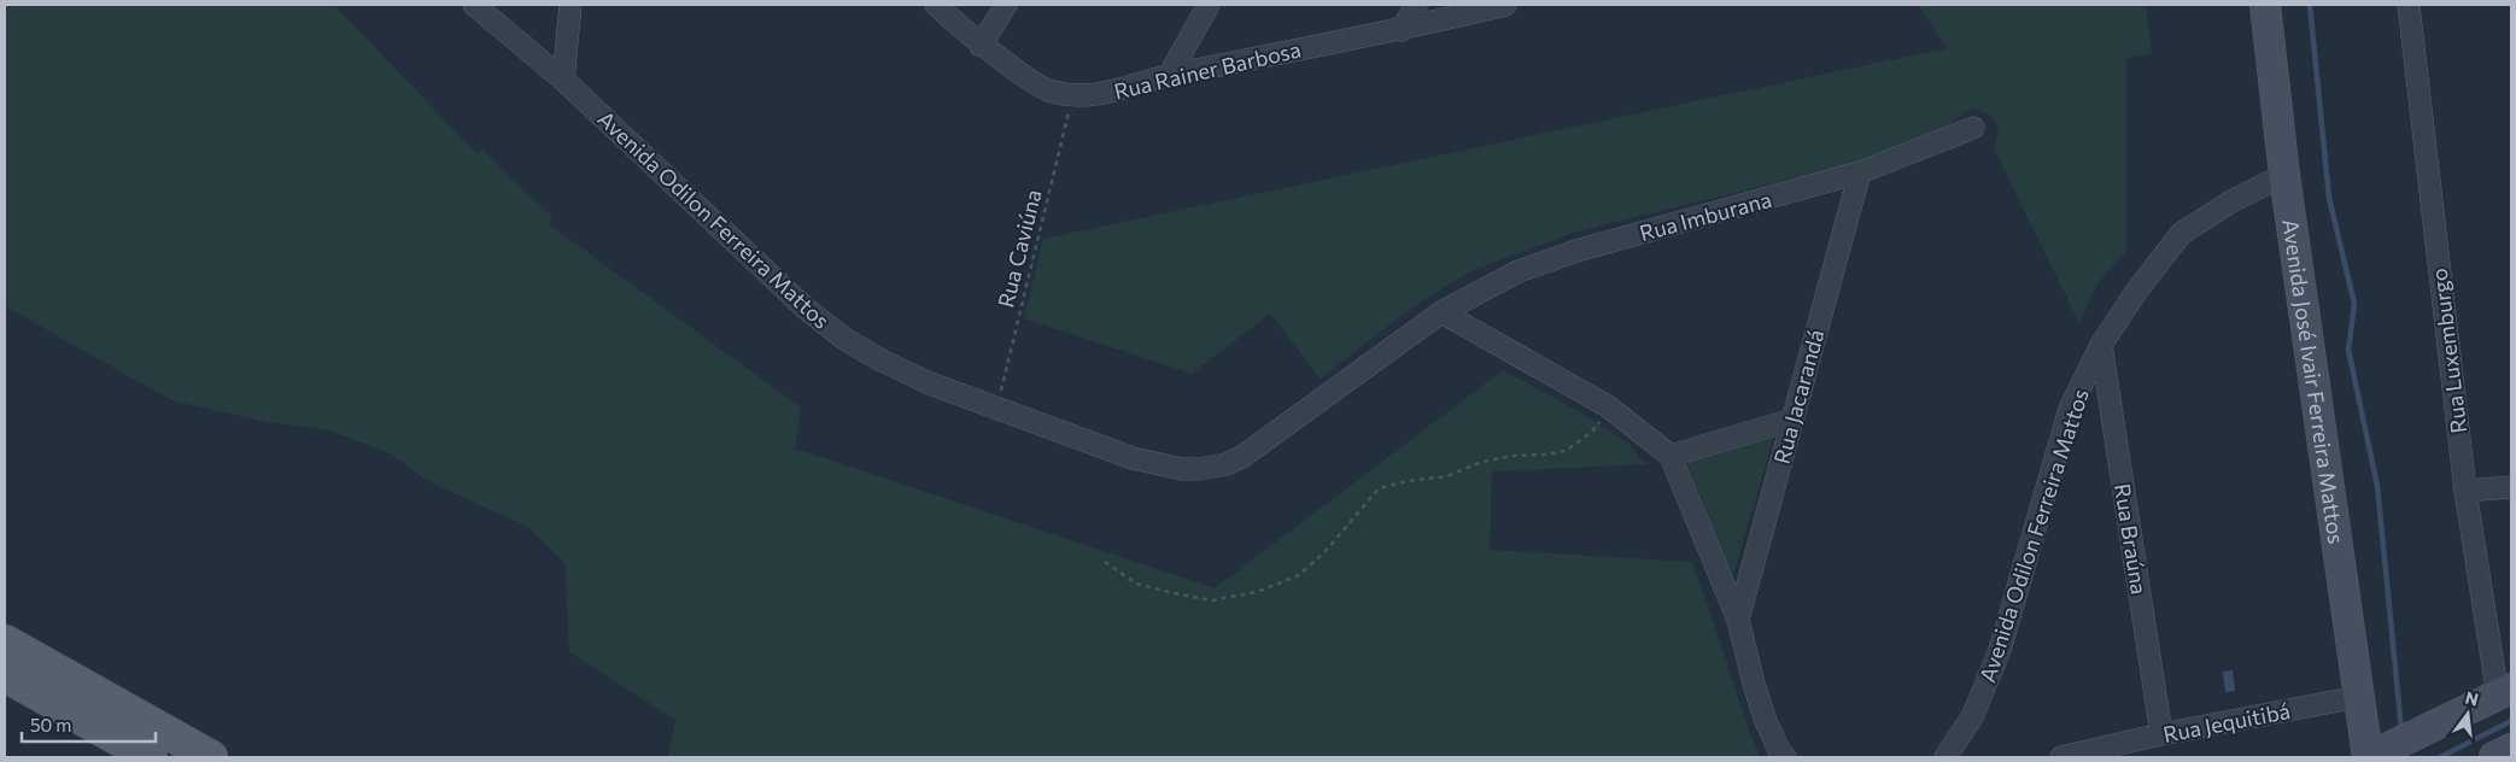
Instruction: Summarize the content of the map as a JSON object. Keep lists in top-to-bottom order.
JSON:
{
  "streets": {
    "street": [
      "Rua Rainer Barbosa",
      "Rua Imburana",
      "Avenida Odilon Ferreira Mattos",
      "Rua Luxemburgo",
      "Avenida José Ivair Ferreira Mattos",
      "Rua Jacarandá",
      "Rua Braúna",
      "Rua Jequitibá"
    ],
    "path": ["Rua Caviúna"]
  },
  "crossings": [
    ["Rua Rainer Barbosa", "Rua Caviúna"],
    ["Rua Imburana", "Avenida Odilon Ferreira Mattos"],
    ["Rua Imburana", "Rua Jacarandá"],
    ["Avenida Odilon Ferreira Mattos", "Rua Caviúna"],
    ["Avenida Odilon Ferreira Mattos", "Avenida José Ivair Ferreira Mattos"],
    ["Avenida Odilon Ferreira Mattos", "Rua Braúna"],
    ["Avenida José Ivair Ferreira Mattos", "Rua Jequitibá"],
    ["Rua Braúna", "Rua Jequitibá"]
  ],
  "scale_bar": "50 m",
  "north": "top"
}
